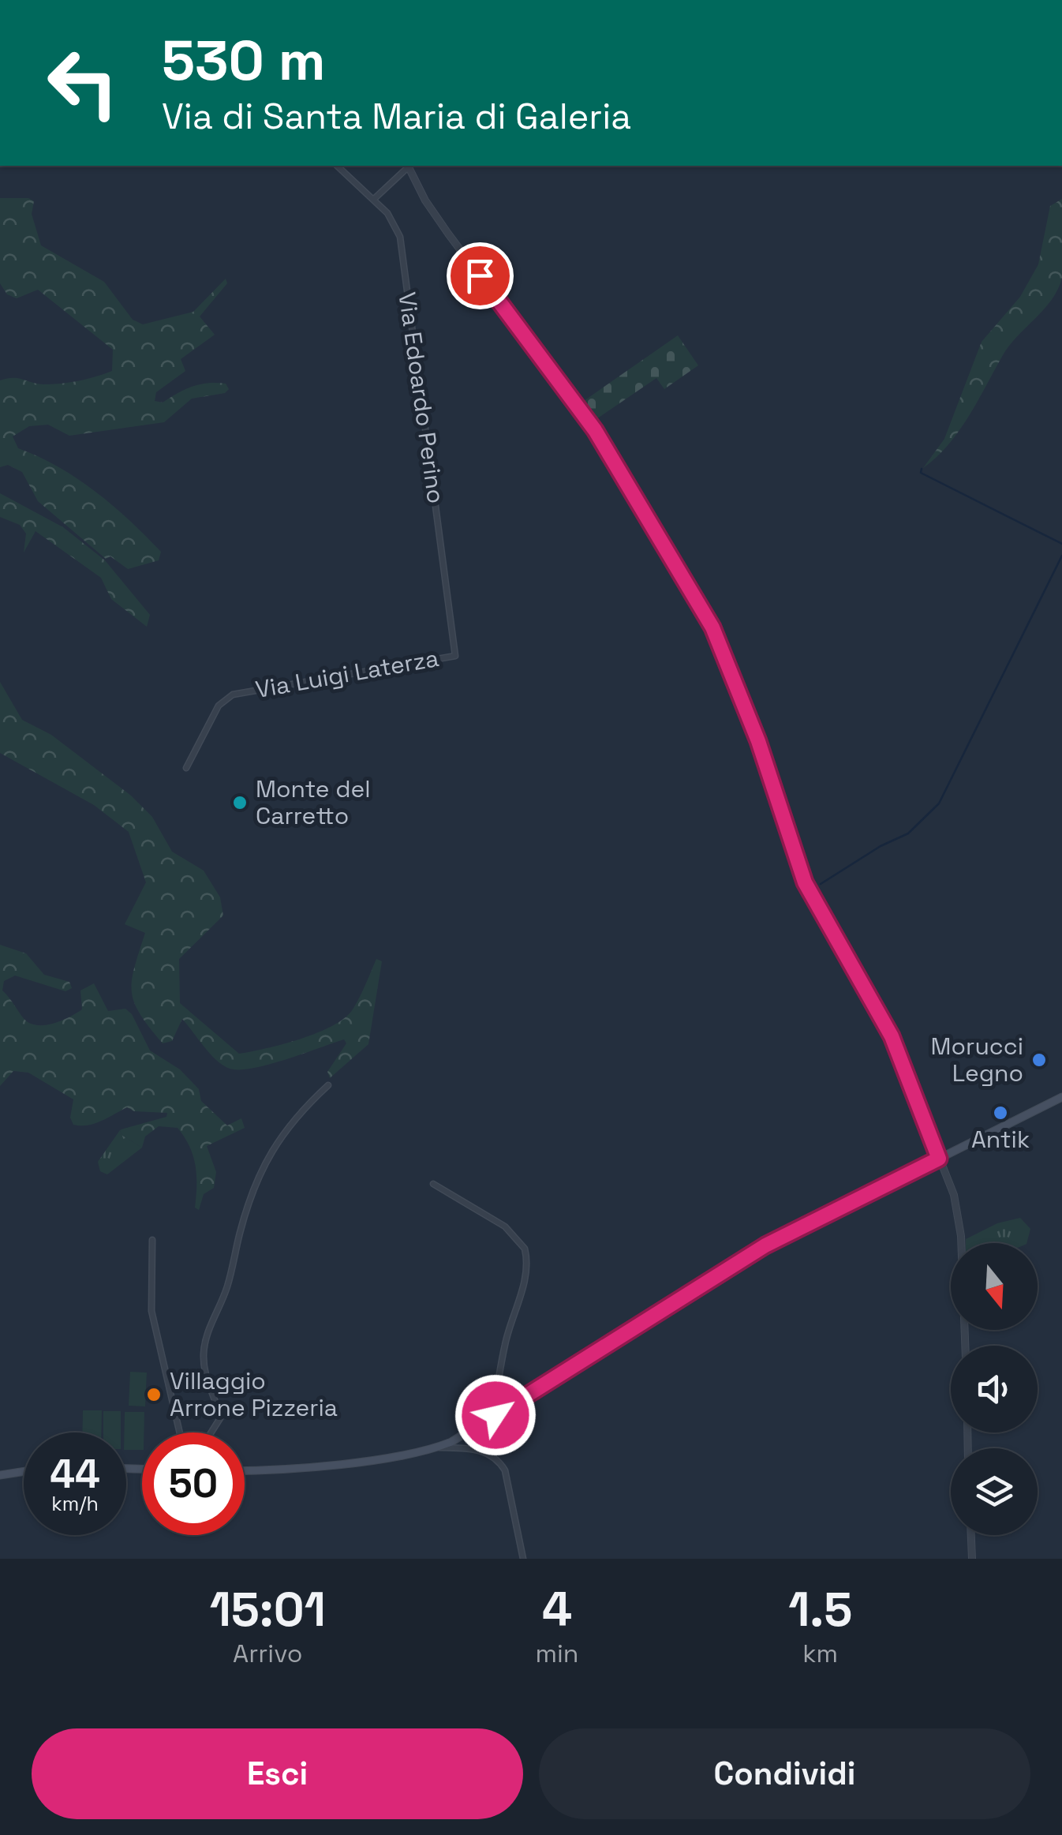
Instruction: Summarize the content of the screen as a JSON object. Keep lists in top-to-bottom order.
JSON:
{
  "streets": {
    "street": ["Via Edoardo Perino", "Via Luigi Laterza"]
  },
  "crossings": [
    ["Via Edoardo Perino", "Via Luigi Laterza"]
  ],
  "places": [
    "Monte del Carretto",
    "Morucci Legno",
    "Antik",
    "Villaggio Arrone Pizzeria"
  ],
  "north": "bottom",
  "page": {
    "turn": ["530 m", "Via di Santa Maria di Galeria"],
    "speed": "44 km/h",
    "limit": "50",
    "eta": [
      "15:01",
      "Arrivo",
      "4",
      "min",
      "1.5",
      "km"
    ],
    "buttons": ["Esci", "Condividi"]
  }
}
